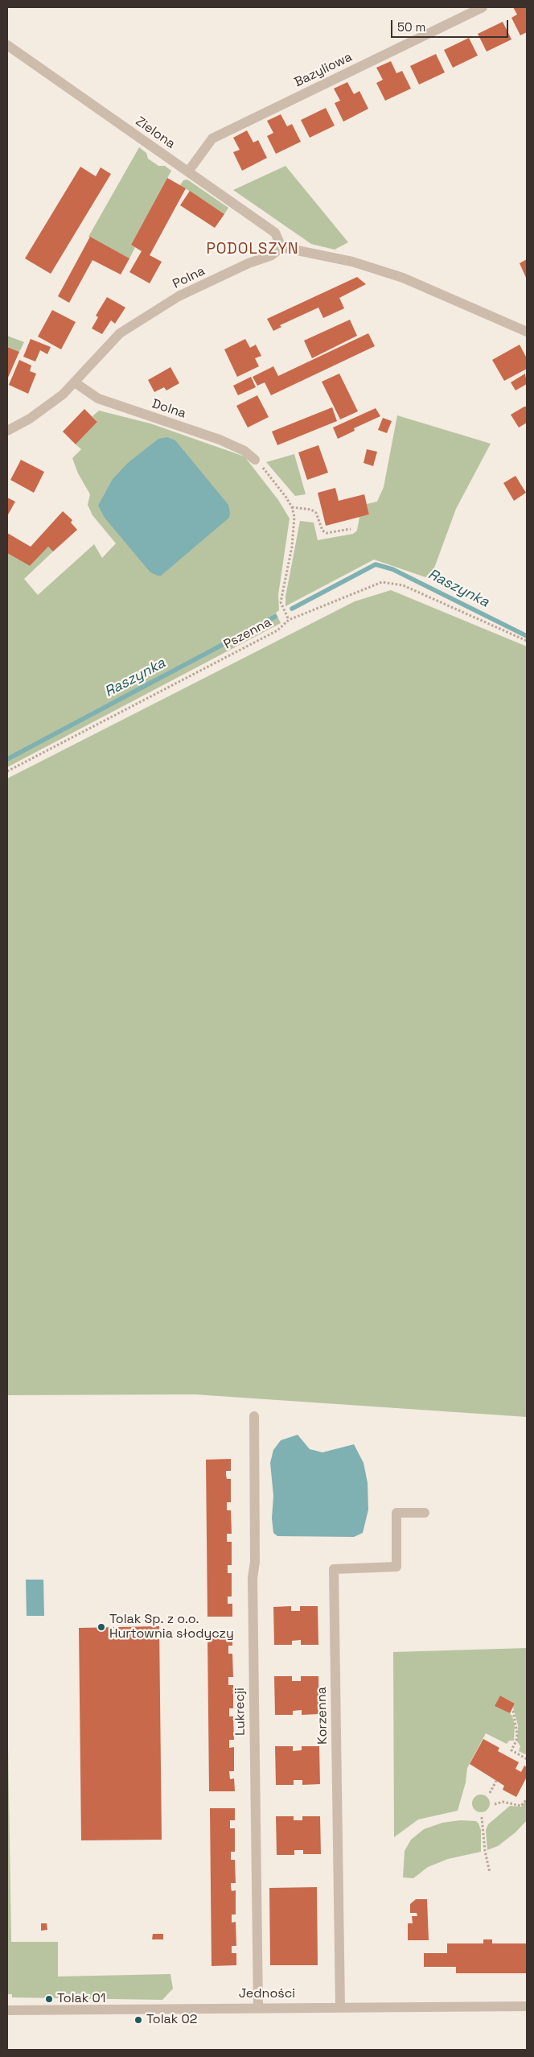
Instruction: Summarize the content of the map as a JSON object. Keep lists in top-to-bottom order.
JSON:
{
  "streets": {
    "street": [
      "Bazyliowa",
      "Zielona",
      "Polna",
      "Dolna",
      "Lukrecji",
      "Korzenna",
      "Jedności"
    ],
    "path": ["Pszenna"]
  },
  "crossings": [
    ["Bazyliowa", "Zielona"],
    ["Zielona", "Polna"],
    ["Polna", "Dolna"],
    ["Lukrecji", "Jedności"],
    ["Korzenna", "Jedności"]
  ],
  "districts": ["PODOLSZYN"],
  "water": ["Raszynka"],
  "places": ["Tolak Sp. z o.o. Hurtownia słodyczy", "Tolak 01", "Tolak 02"],
  "scale_bar": "50 m"
}
